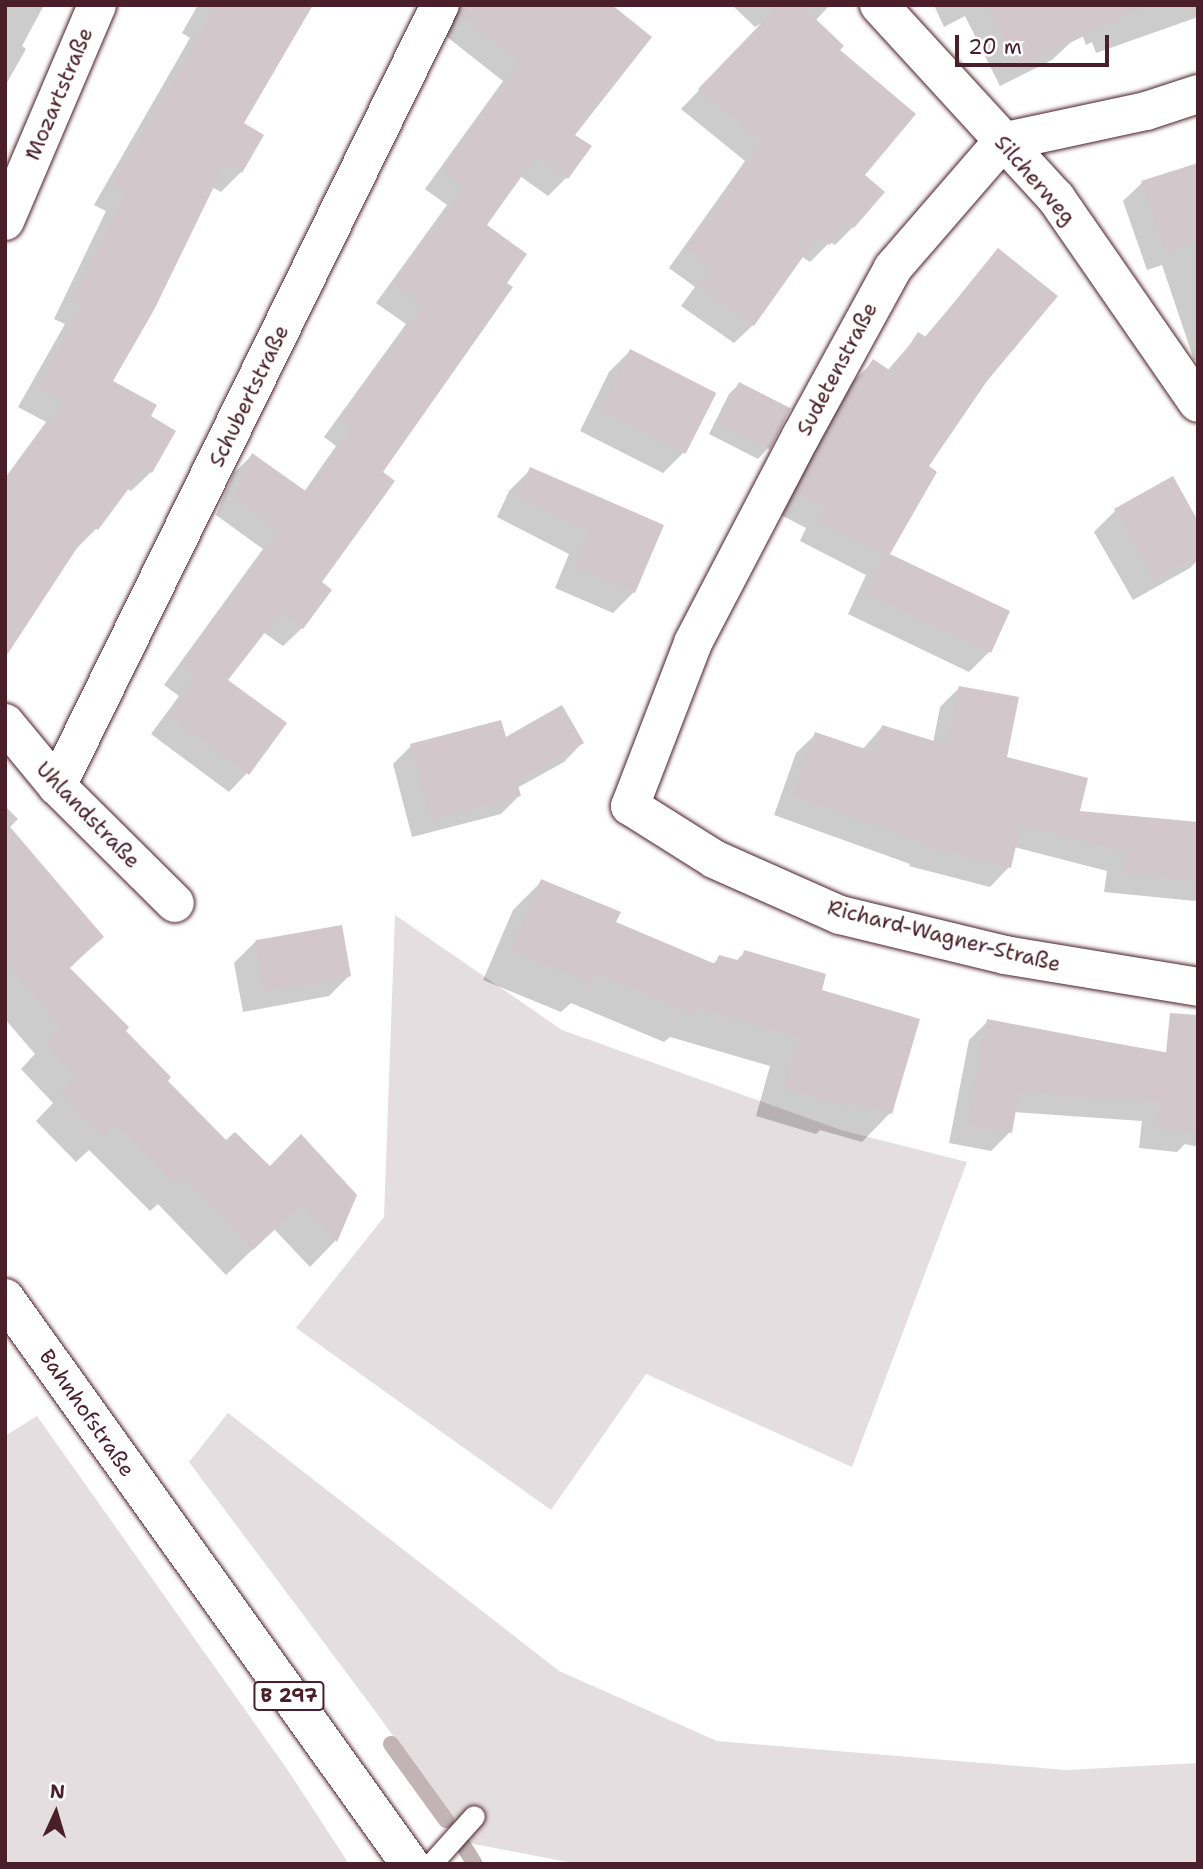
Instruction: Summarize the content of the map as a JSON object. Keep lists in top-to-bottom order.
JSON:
{
  "streets": {
    "street": [
      "Mozartstraße",
      "Silcherweg",
      "Sudetenstraße",
      "Schubertstraße",
      "Uhlandstraße",
      "Richard-Wagner-Straße",
      "Bahnhofstraße",
      "B 297"
    ]
  },
  "crossings": [
    ["Silcherweg", "Sudetenstraße"],
    ["Sudetenstraße", "Richard-Wagner-Straße"],
    ["Schubertstraße", "Uhlandstraße"]
  ],
  "scale_bar": "20 m",
  "north": "top"
}
